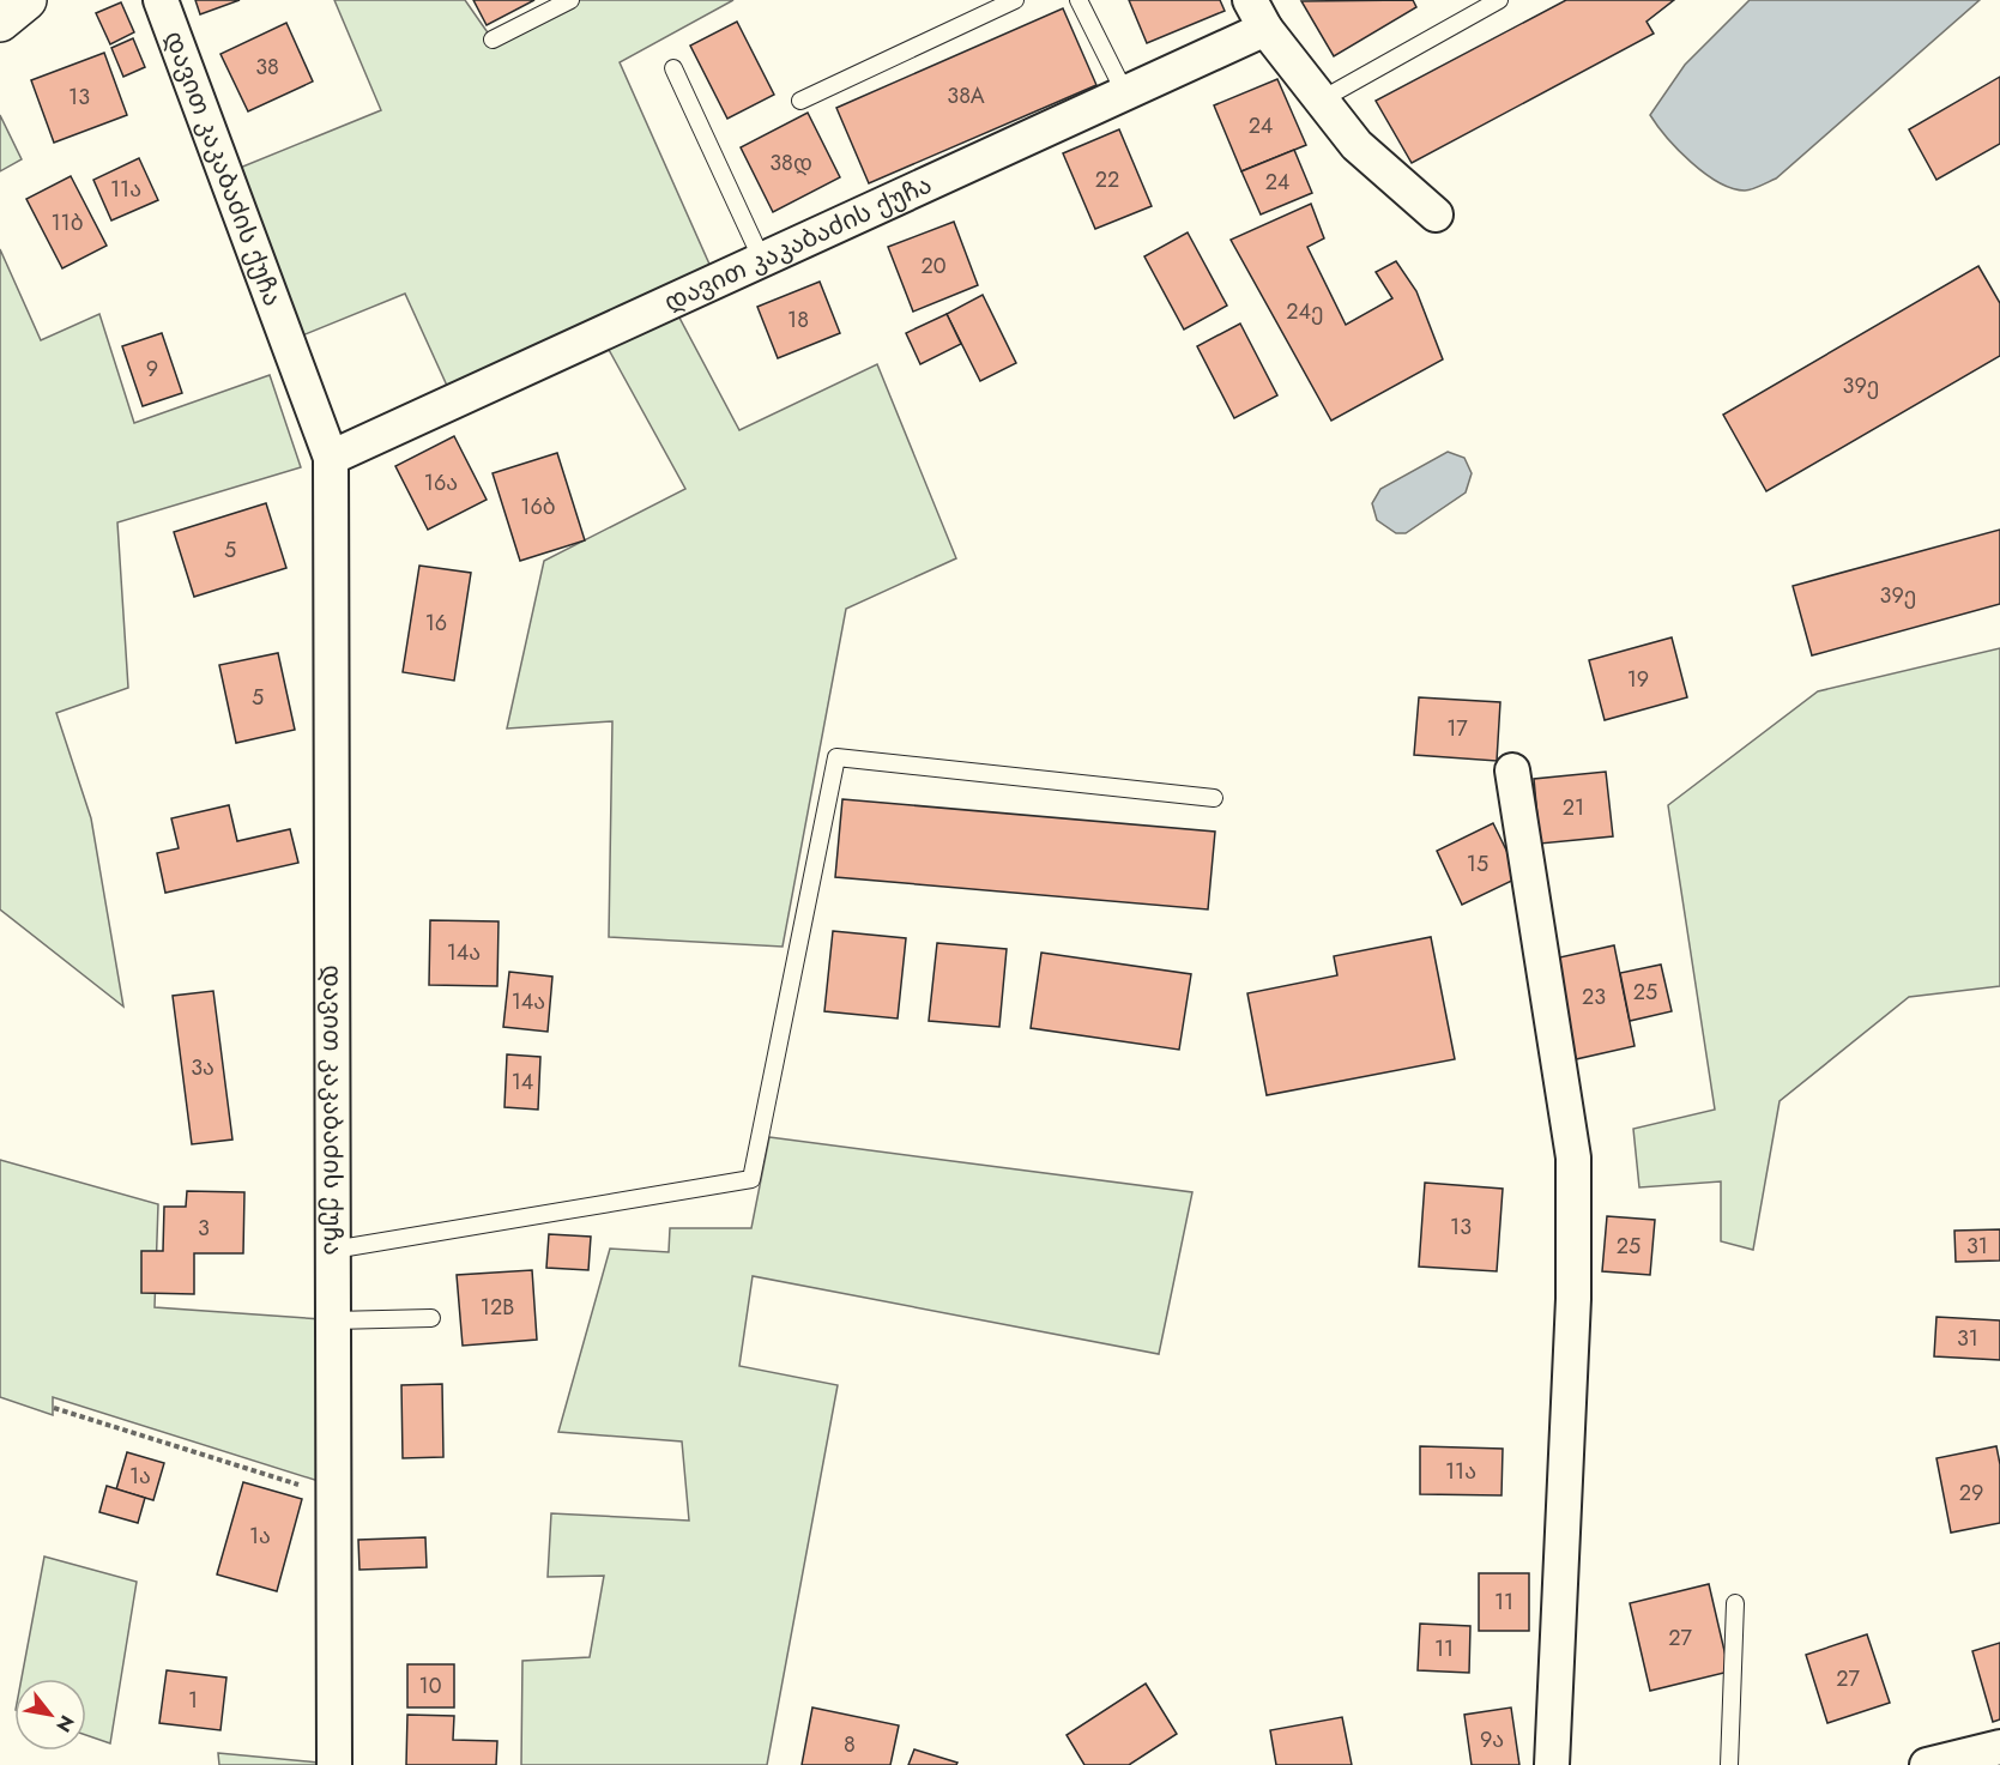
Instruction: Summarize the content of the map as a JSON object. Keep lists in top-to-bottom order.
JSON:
{
  "streets": {
    "street": ["დავით კაკაბაძის ქუჩა"]
  },
  "house_numbers": [
    "38",
    "38A",
    "13",
    "24",
    "38დ",
    "22",
    "24",
    "11ა",
    "11ბ",
    "20",
    "24ე",
    "18",
    "9",
    "39ე",
    "16ა",
    "16ბ",
    "5",
    "39ე",
    "16",
    "19",
    "5",
    "17",
    "21",
    "15",
    "14ა",
    "25",
    "23",
    "14ა",
    "3ა",
    "14",
    "13",
    "3",
    "25",
    "31",
    "12B",
    "31",
    "11ა",
    "1ა",
    "29",
    "1ა",
    "11",
    "27",
    "11",
    "27",
    "10",
    "1",
    "9ა",
    "8"
  ],
  "north": "bottom right"
}
